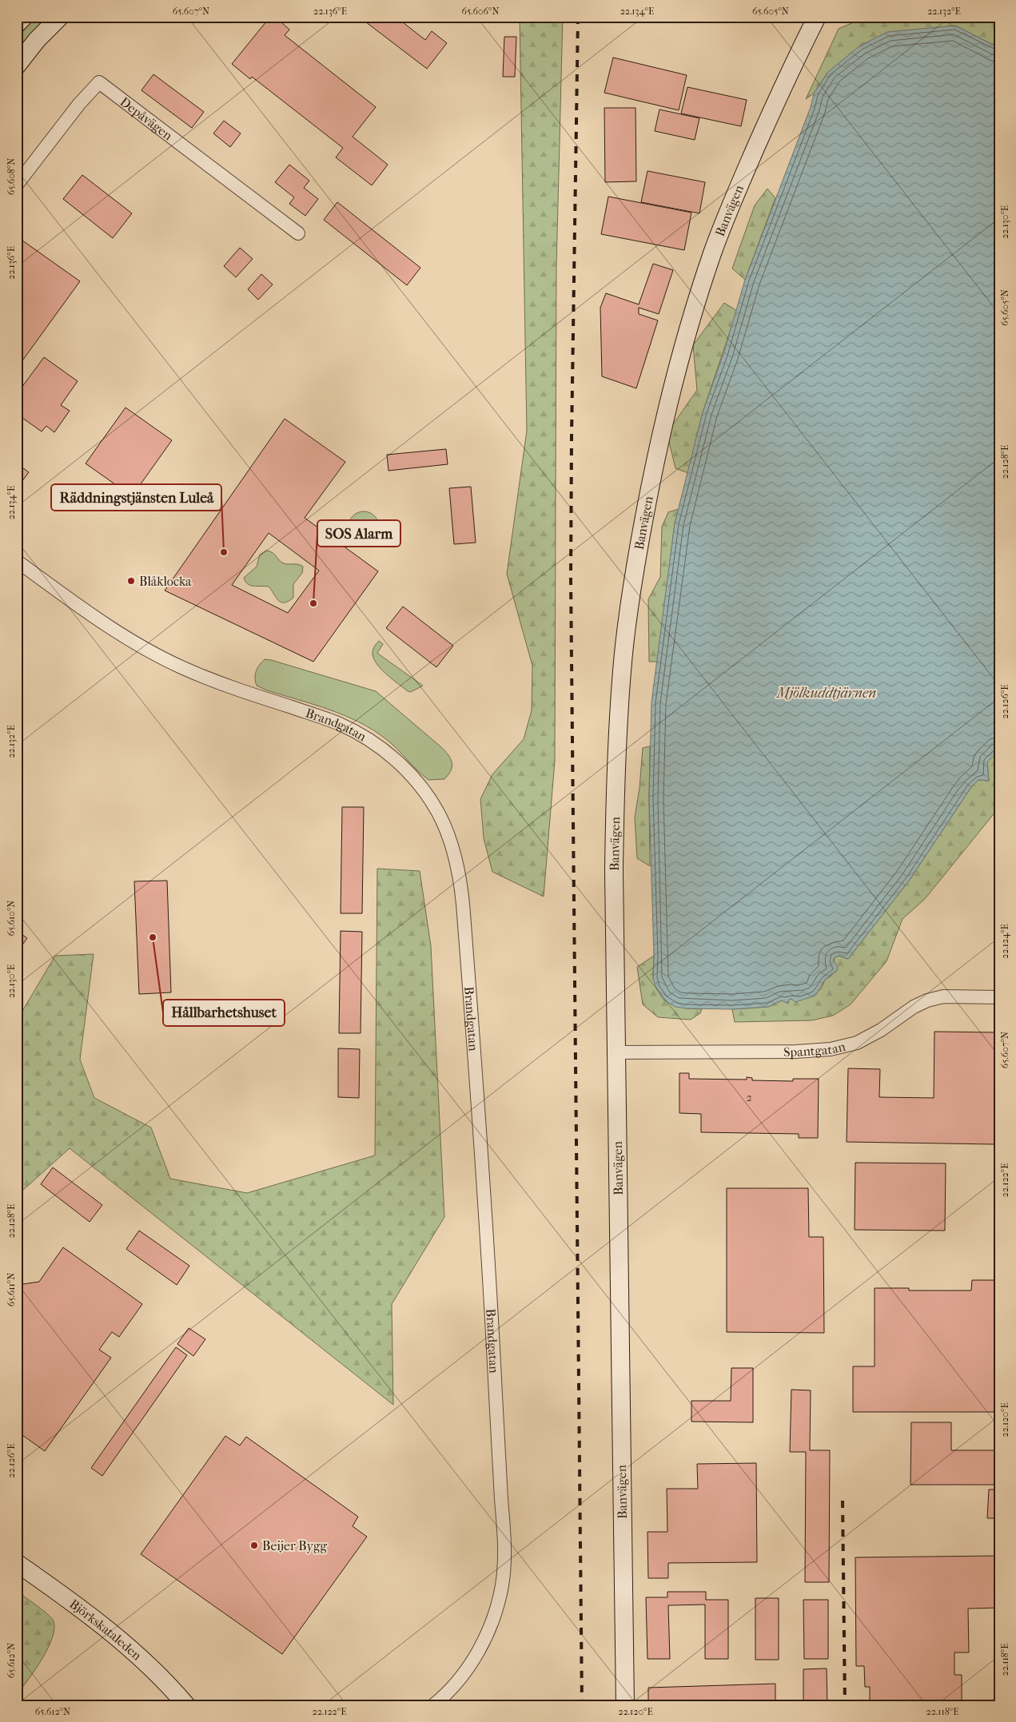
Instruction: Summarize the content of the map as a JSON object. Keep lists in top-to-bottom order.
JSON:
{
  "streets": {
    "street": [
      "Depåvägen",
      "Banvägen",
      "Brandgatan",
      "Spantgatan",
      "Björkskataleden"
    ]
  },
  "crossings": [
    ["Banvägen", "Spantgatan"]
  ],
  "water": ["Mjölkuddtjärnen"],
  "places": [
    "Räddningstjänsten Luleå",
    "Blåklocka",
    "SOS Alarm",
    "Hållbarhetshuset",
    "Beijer Bygg"
  ],
  "house_numbers": ["2"],
  "coordinates": [
    "65.607°N",
    "22.136°E",
    "65.606°N",
    "22.134°E",
    "65.605°N",
    "22.132°E",
    "65.608°N",
    "22.130°E",
    "22.128°E",
    "22.126°E",
    "65.610°N",
    "22.124°E",
    "22.122°E",
    "65.611°N",
    "22.120°E",
    "22.118°E",
    "65.612°N"
  ]
}
